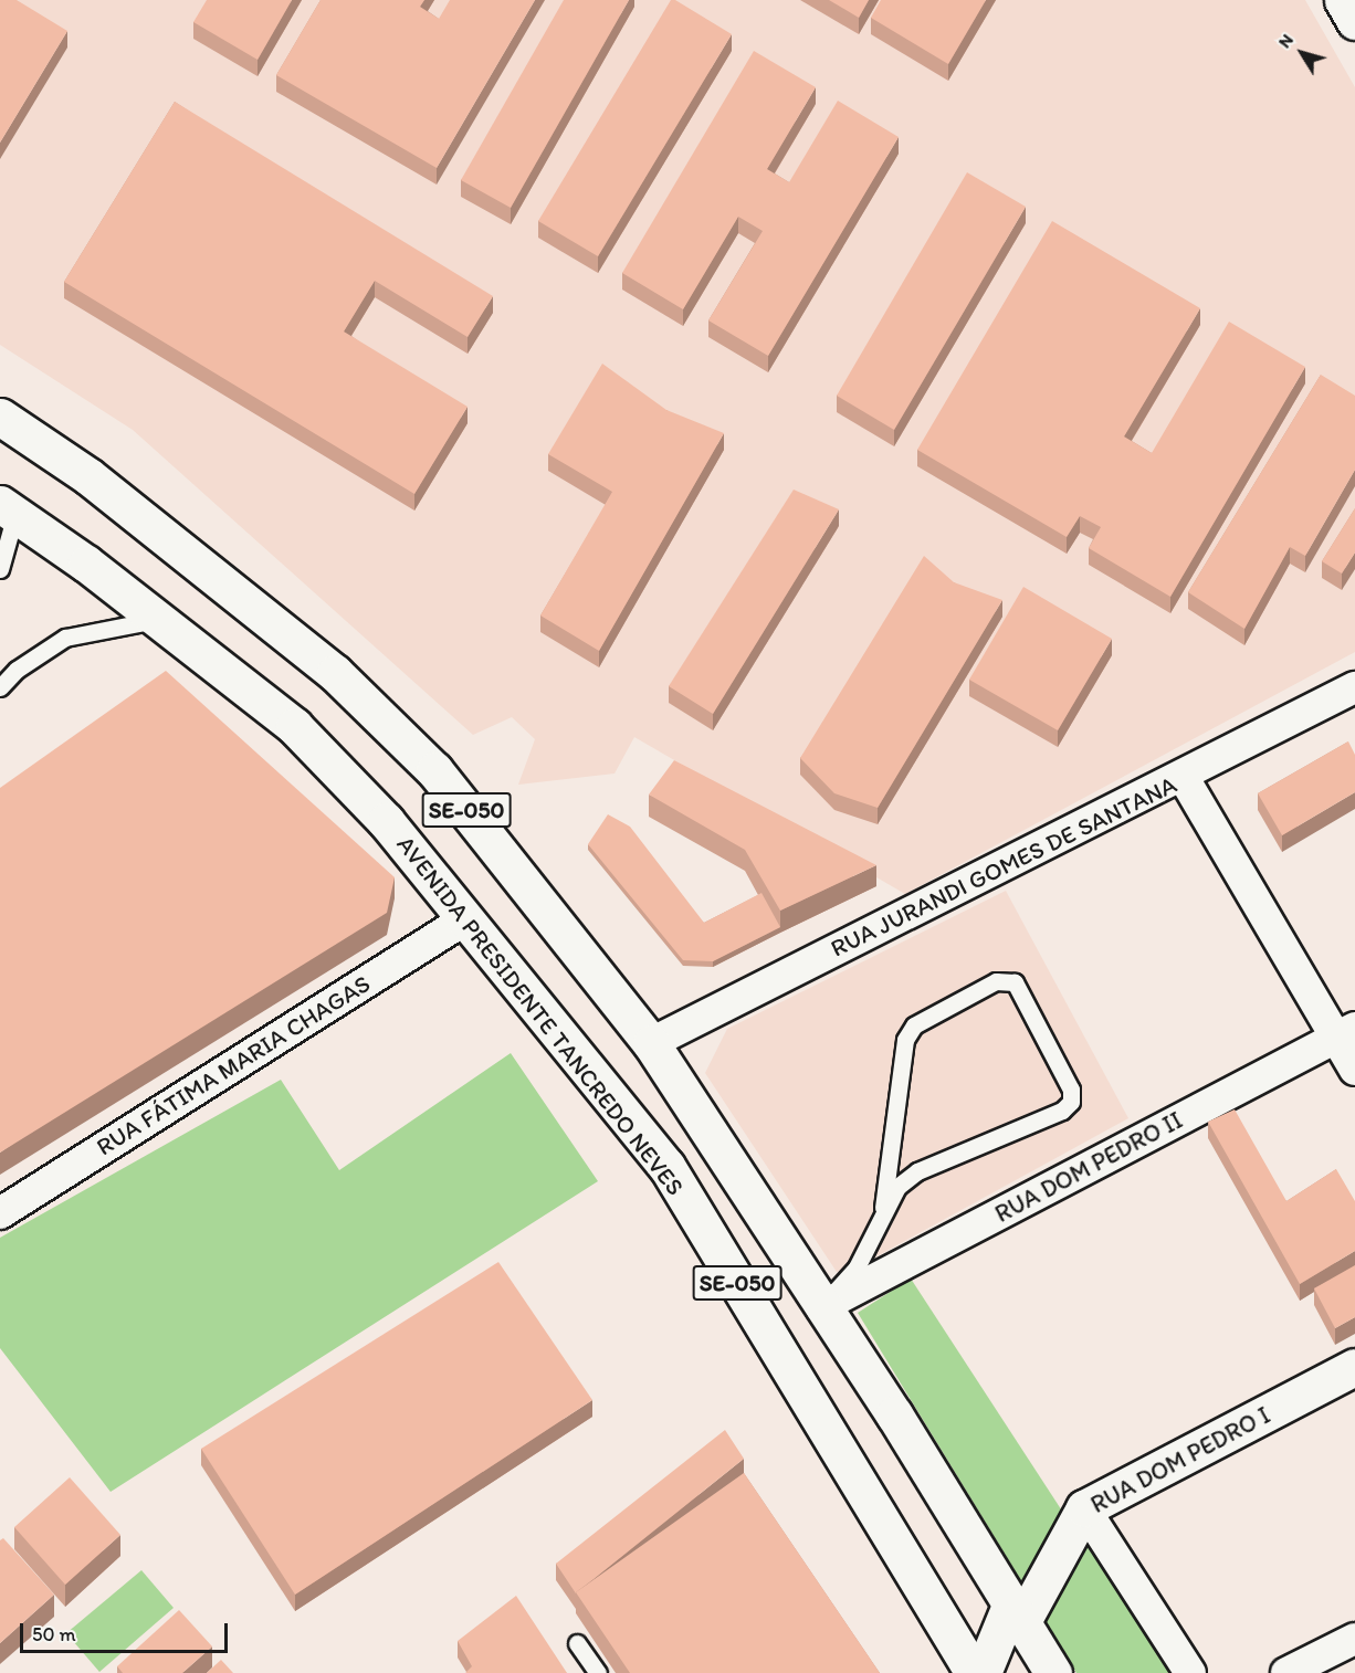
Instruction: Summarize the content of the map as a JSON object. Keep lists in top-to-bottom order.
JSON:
{
  "streets": {
    "main road": ["SE-050", "AVENIDA PRESIDENTE TANCREDO NEVES", "RUA DOM PEDRO I"],
    "street": ["RUA JURANDI GOMES DE SANTANA", "RUA FÁTIMA MARIA CHAGAS", "RUA DOM PEDRO II"]
  },
  "crossings": [
    ["SE-050", "RUA JURANDI GOMES DE SANTANA"],
    ["SE-050", "RUA DOM PEDRO II"],
    ["SE-050", "RUA DOM PEDRO I"],
    ["AVENIDA PRESIDENTE TANCREDO NEVES", "RUA FÁTIMA MARIA CHAGAS"]
  ],
  "scale_bar": "50 m",
  "north": "top left"
}
